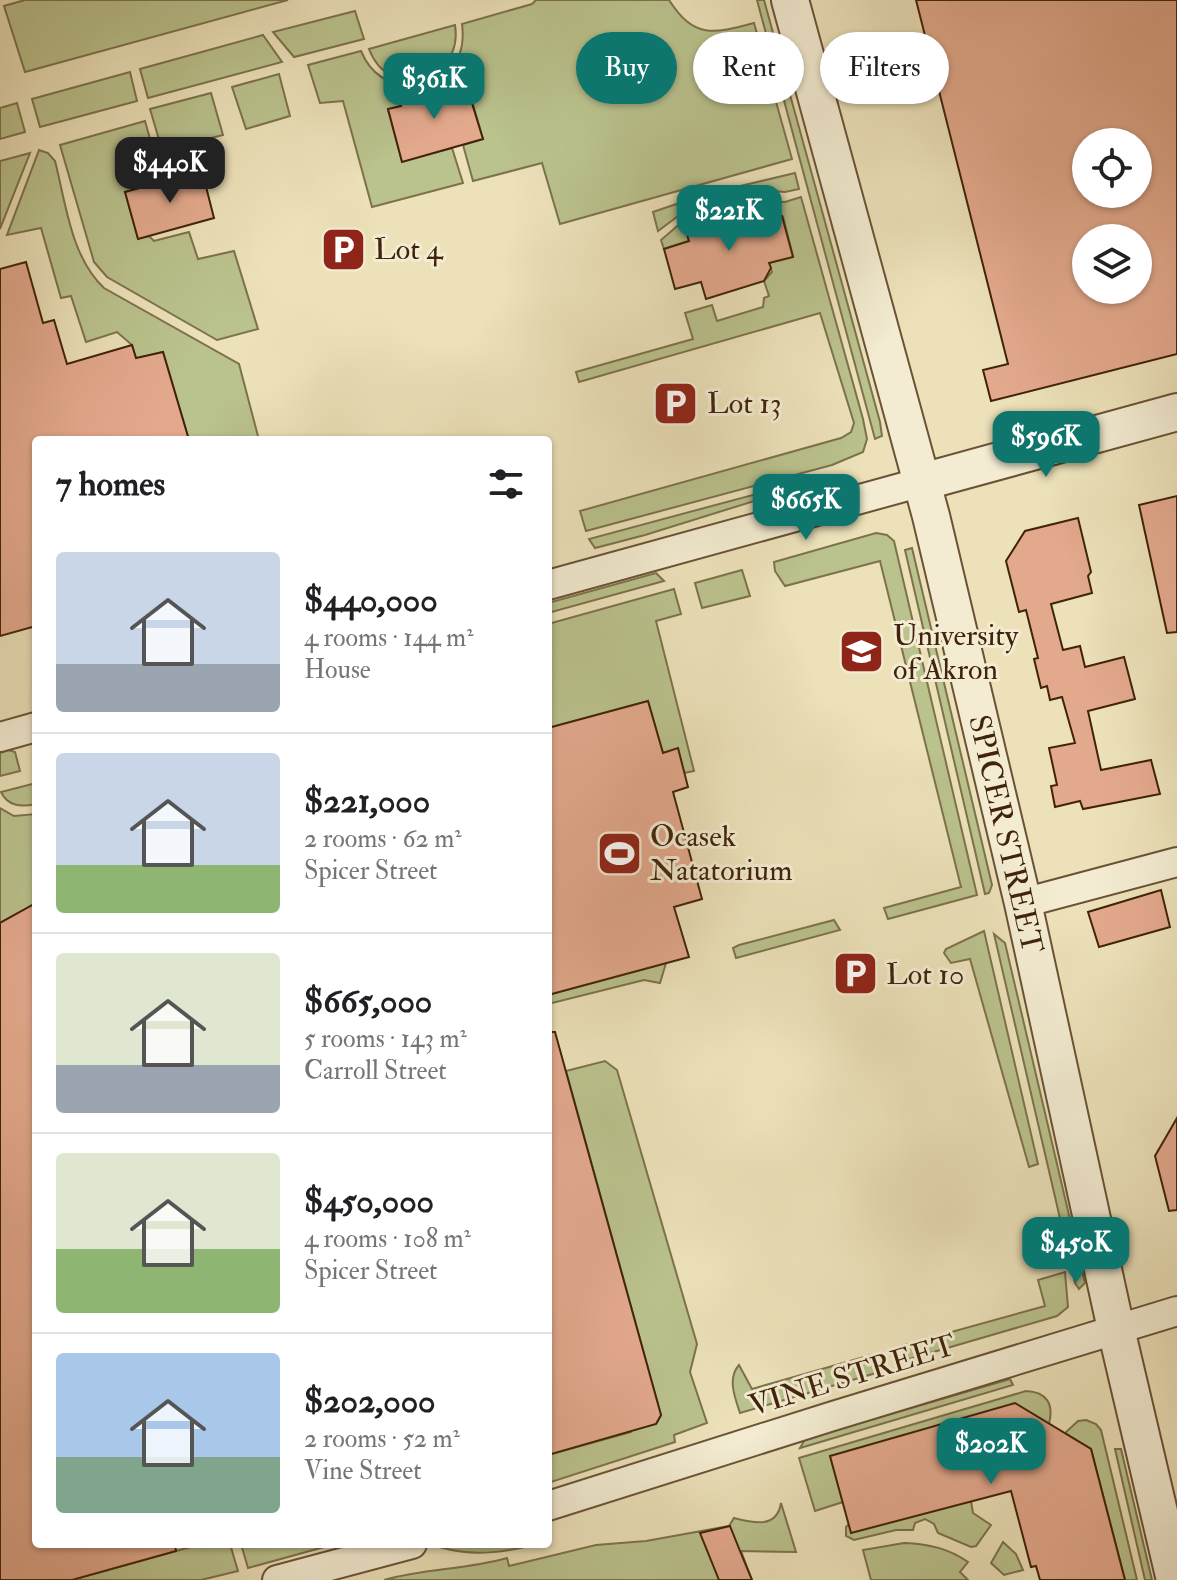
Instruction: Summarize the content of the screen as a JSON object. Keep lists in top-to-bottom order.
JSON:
{
  "streets": {
    "street": ["SPICER STREET", "VINE STREET"]
  },
  "crossings": [
    ["SPICER STREET", "VINE STREET"]
  ],
  "places": {
    "parking": ["Lot 4", "Lot 13", "Lot 10"],
    "school or university": ["University of Akron"],
    "sports": ["Ocasek Natatorium"]
  },
  "page": {
    "chip": ["Buy", "Rent", "Filters"],
    "price": [
      "$361K",
      "$440K",
      "$221K",
      "$596K",
      "$665K",
      "$450K",
      "$202K"
    ],
    "heading": "7 homes",
    "list": [
      {
        "name": "$440,000",
        "note": "4 rooms · 144 m² · House"
      },
      {
        "name": "$221,000",
        "note": "2 rooms · 62 m² · Spicer Street"
      },
      {
        "name": "$665,000",
        "note": "5 rooms · 143 m² · Carroll Street"
      },
      {
        "name": "$450,000",
        "note": "4 rooms · 108 m² · Spicer Street"
      },
      {
        "name": "$202,000",
        "note": "2 rooms · 52 m² · Vine Street"
      }
    ]
  }
}
